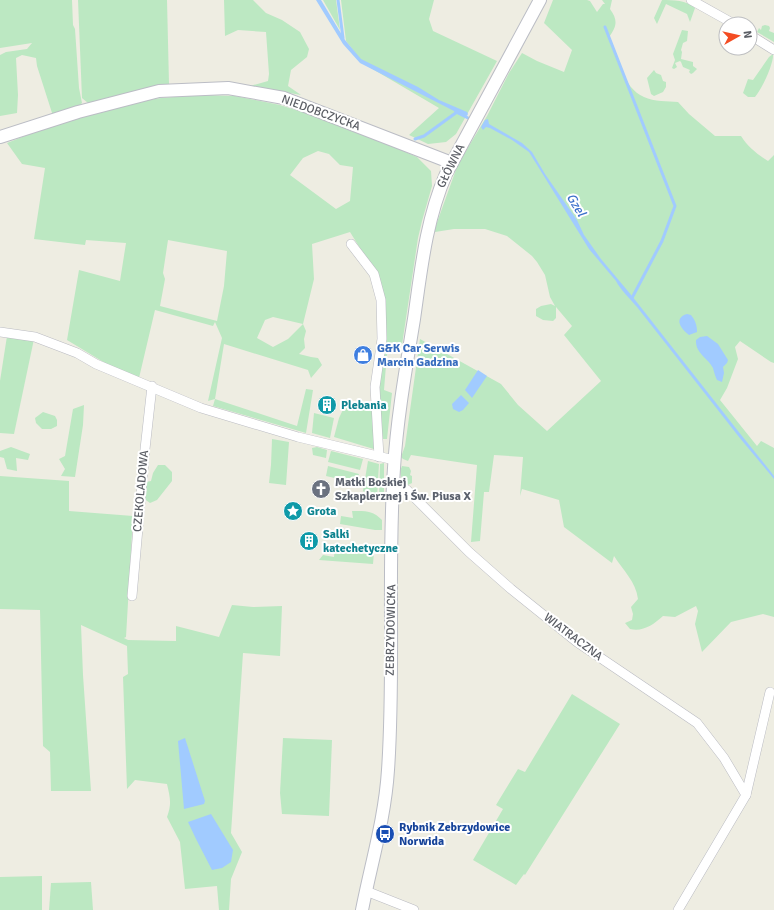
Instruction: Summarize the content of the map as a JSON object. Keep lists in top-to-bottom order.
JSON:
{
  "streets": {
    "street": [
      "NIEDOBCZYCKA",
      "GŁÓWNA",
      "CZEKOLADOWA",
      "ZEBRZYDOWICKA",
      "WIATRACZNA"
    ]
  },
  "crossings": [
    ["NIEDOBCZYCKA", "GŁÓWNA"],
    ["GŁÓWNA", "ZEBRZYDOWICKA"],
    ["ZEBRZYDOWICKA", "WIATRACZNA"]
  ],
  "water": ["Gzel"],
  "places": {
    "shop": ["G&K Car Serwis Marcin Gadzina"],
    "building": ["Plebania", "Salki katechetyczne"],
    "church": ["Matki Boskiej Szkaplerznej i Św. Piusa X"],
    "place": ["Grota"],
    "bus stop": ["Rybnik Zebrzydowice Norwida"]
  },
  "north": "right"
}
